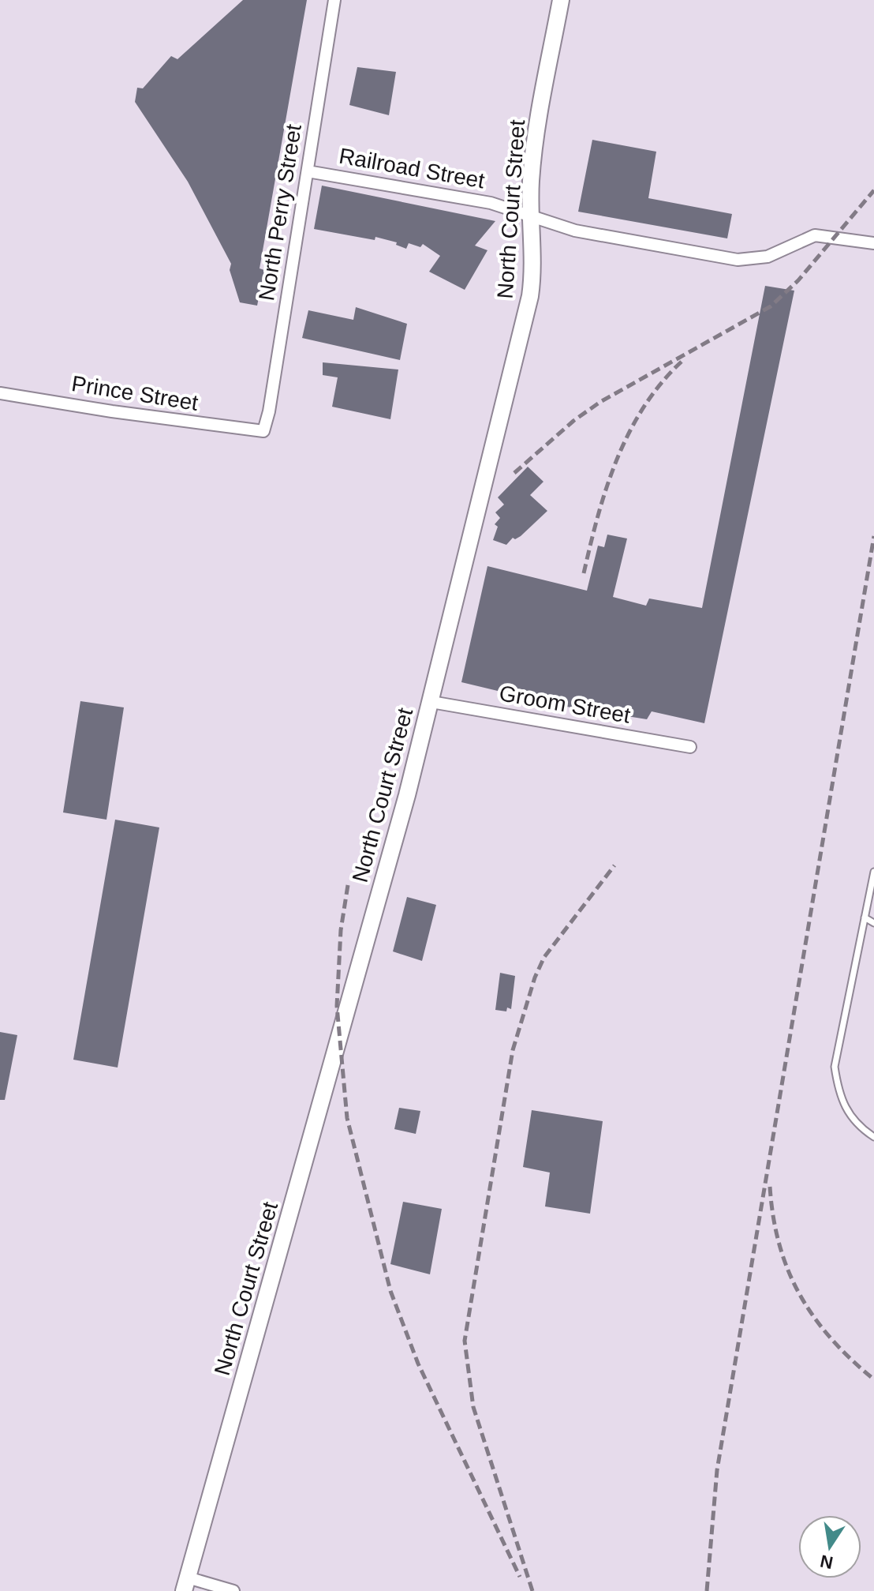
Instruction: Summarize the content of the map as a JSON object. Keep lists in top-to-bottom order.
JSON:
{
  "streets": {
    "main road": ["North Court Street"],
    "street": [
      "Railroad Street",
      "North Perry Street",
      "Prince Street",
      "Groom Street"
    ]
  },
  "crossings": [
    ["Railroad Street", "North Court Street"],
    ["Railroad Street", "North Perry Street"],
    ["North Court Street", "Groom Street"],
    ["North Perry Street", "Prince Street"]
  ],
  "north": "bottom"
}
